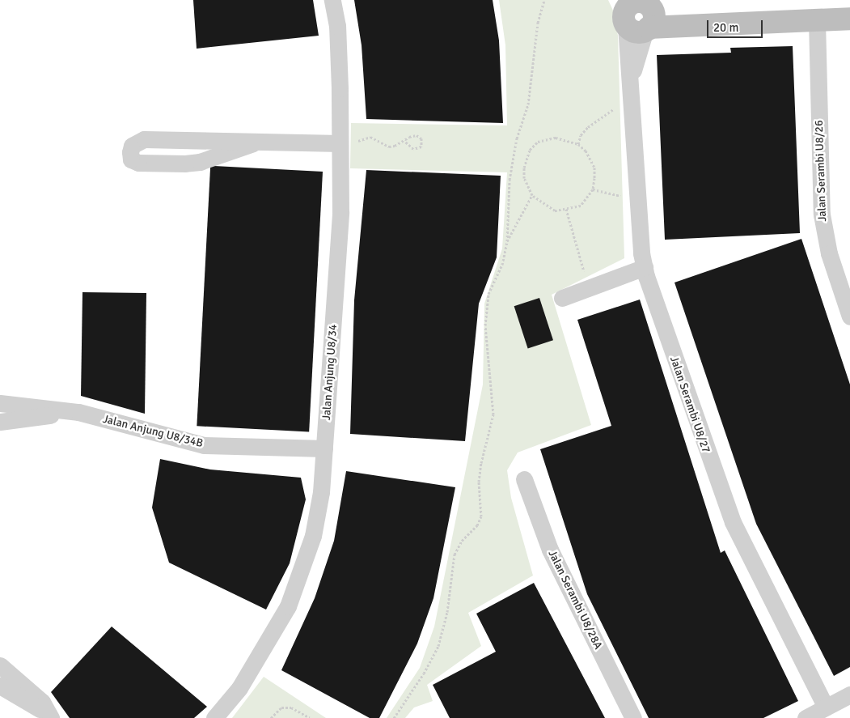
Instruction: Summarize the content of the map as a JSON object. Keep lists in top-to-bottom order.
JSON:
{
  "streets": {
    "street": [
      "Jalan Serambi U8/26",
      "Jalan Anjung U8/34",
      "Jalan Serambi U8/27",
      "Jalan Anjung U8/34B",
      "Jalan Serambi U8/28A"
    ]
  },
  "crossings": [
    ["Jalan Anjung U8/34", "Jalan Anjung U8/34B"]
  ],
  "scale_bar": "20 m"
}
